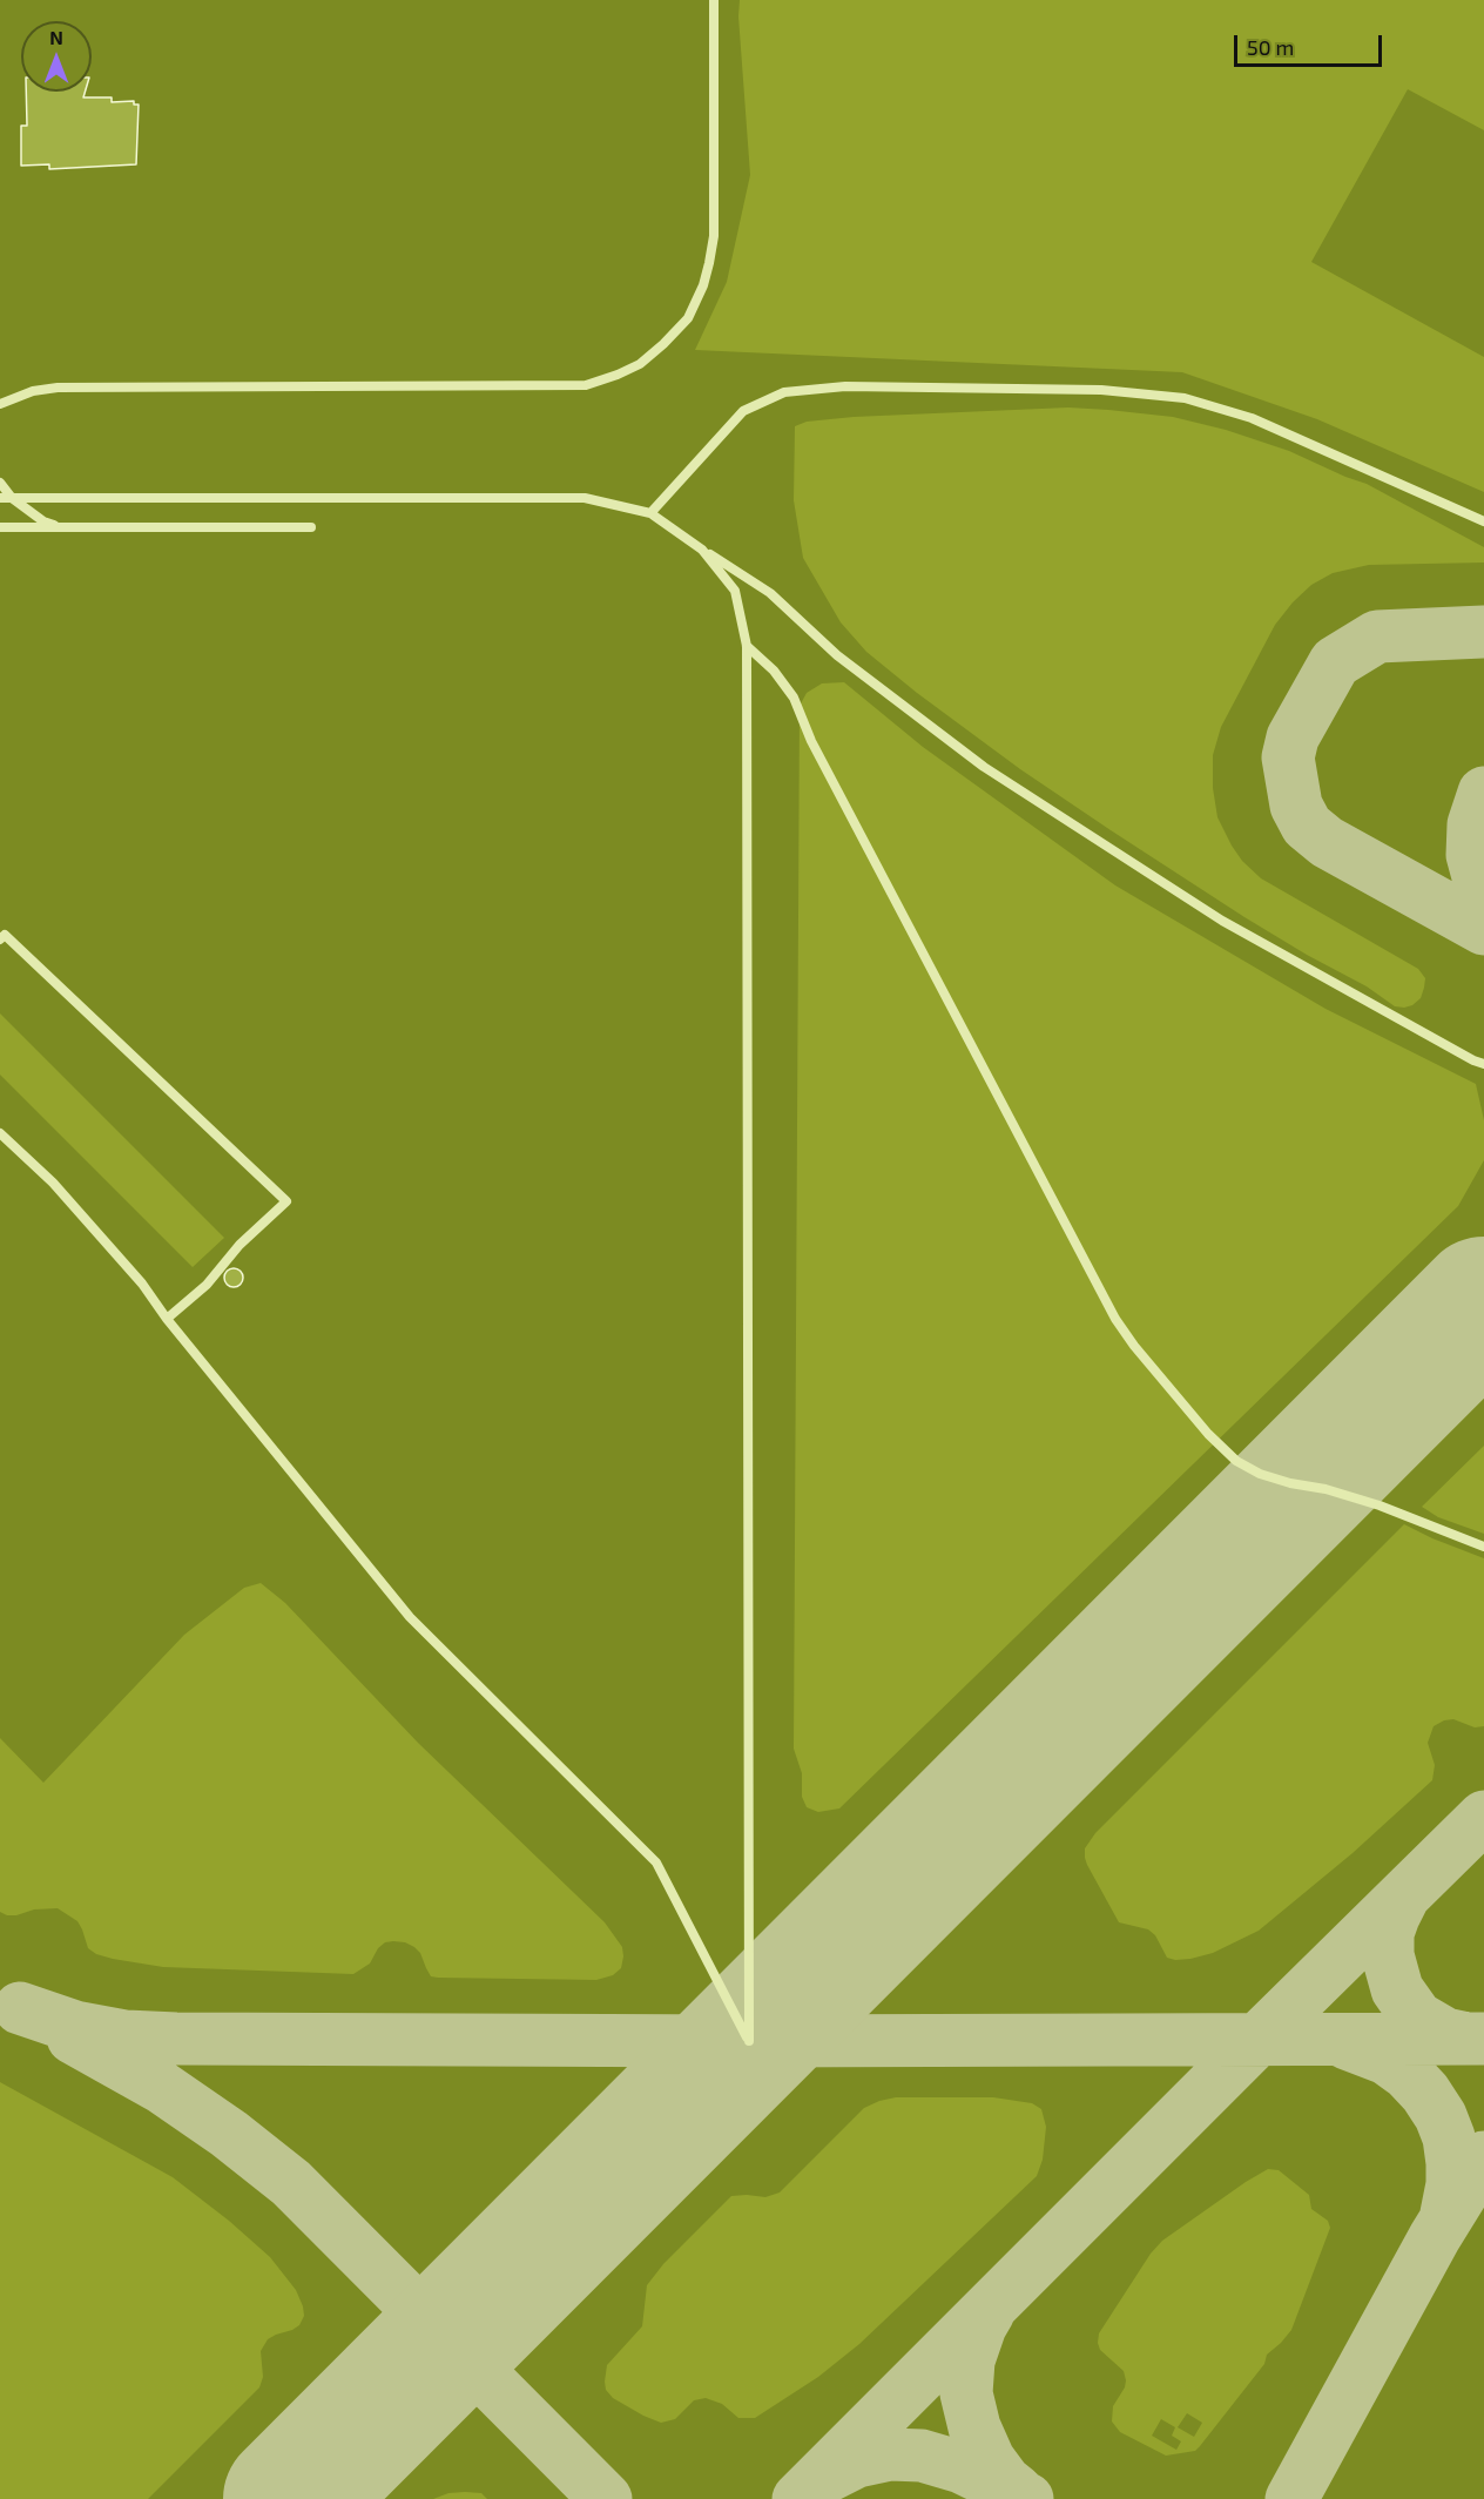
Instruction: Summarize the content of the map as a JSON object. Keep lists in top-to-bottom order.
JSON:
{
  "scale_bar": "50 m",
  "north": "top"
}
